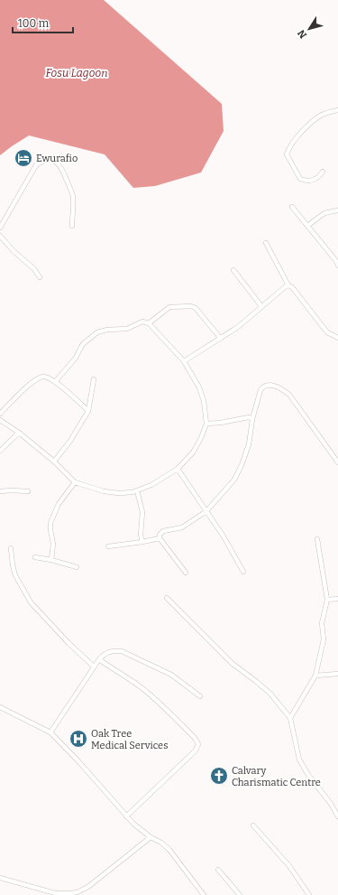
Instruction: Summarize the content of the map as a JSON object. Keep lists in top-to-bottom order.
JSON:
{
  "water": ["Fosu Lagoon"],
  "places": {
    "hotel": ["Ewurafio"],
    "hospital": ["Oak Tree Medical Services"],
    "church": ["Calvary Charismatic Centre"]
  },
  "scale_bar": "100 m",
  "north": "bottom left"
}
